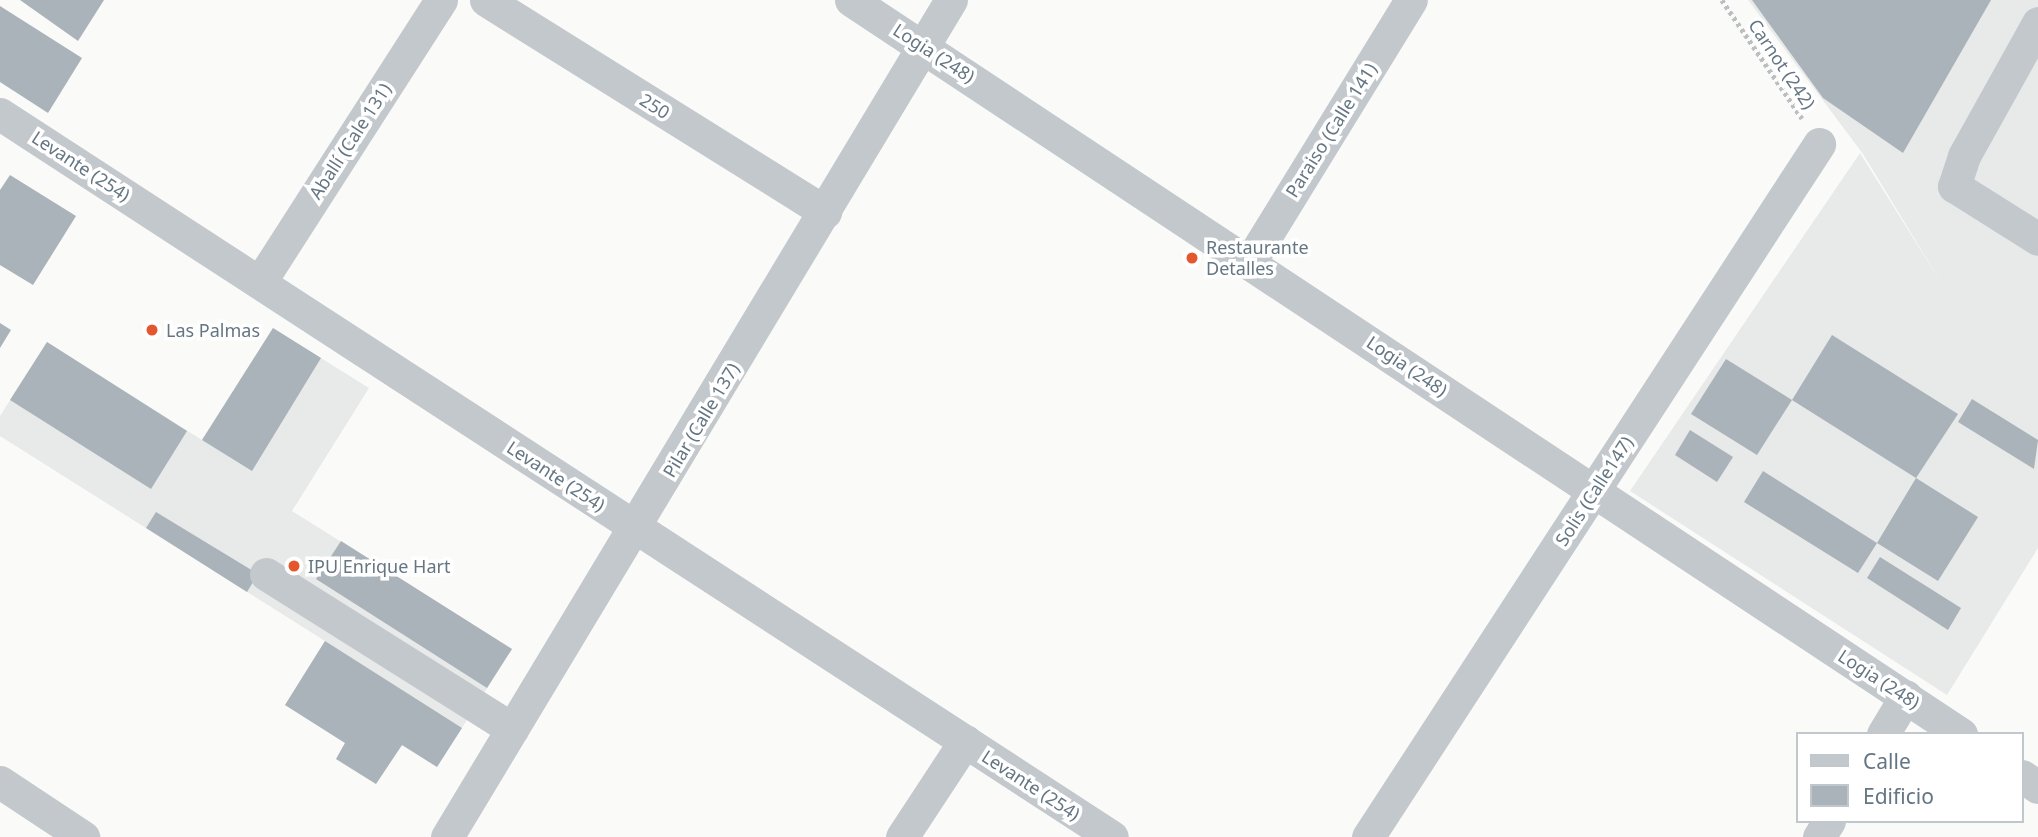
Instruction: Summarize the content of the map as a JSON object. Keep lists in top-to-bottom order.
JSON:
{
  "streets": {
    "street": [
      "Logia (248)",
      "250",
      "Paraiso (Calle 141)",
      "Aballí (Cale 131)",
      "Levante (254)",
      "Pilar (Calle 137)",
      "Solis (Calle147)"
    ],
    "path": ["Carnot (242)"]
  },
  "crossings": [
    ["Logia (248)", "Paraiso (Calle 141)"],
    ["Logia (248)", "Pilar (Calle 137)"],
    ["Logia (248)", "Solis (Calle147)"],
    ["Carnot (242)", "Solis (Calle147)"],
    ["250", "Pilar (Calle 137)"],
    ["Aballí (Cale 131)", "Levante (254)"],
    ["Levante (254)", "Pilar (Calle 137)"]
  ],
  "places": ["Restaurante Detalles", "Las Palmas", "IPU Enrique Hart"],
  "legend": ["Calle", "Edificio"]
}
